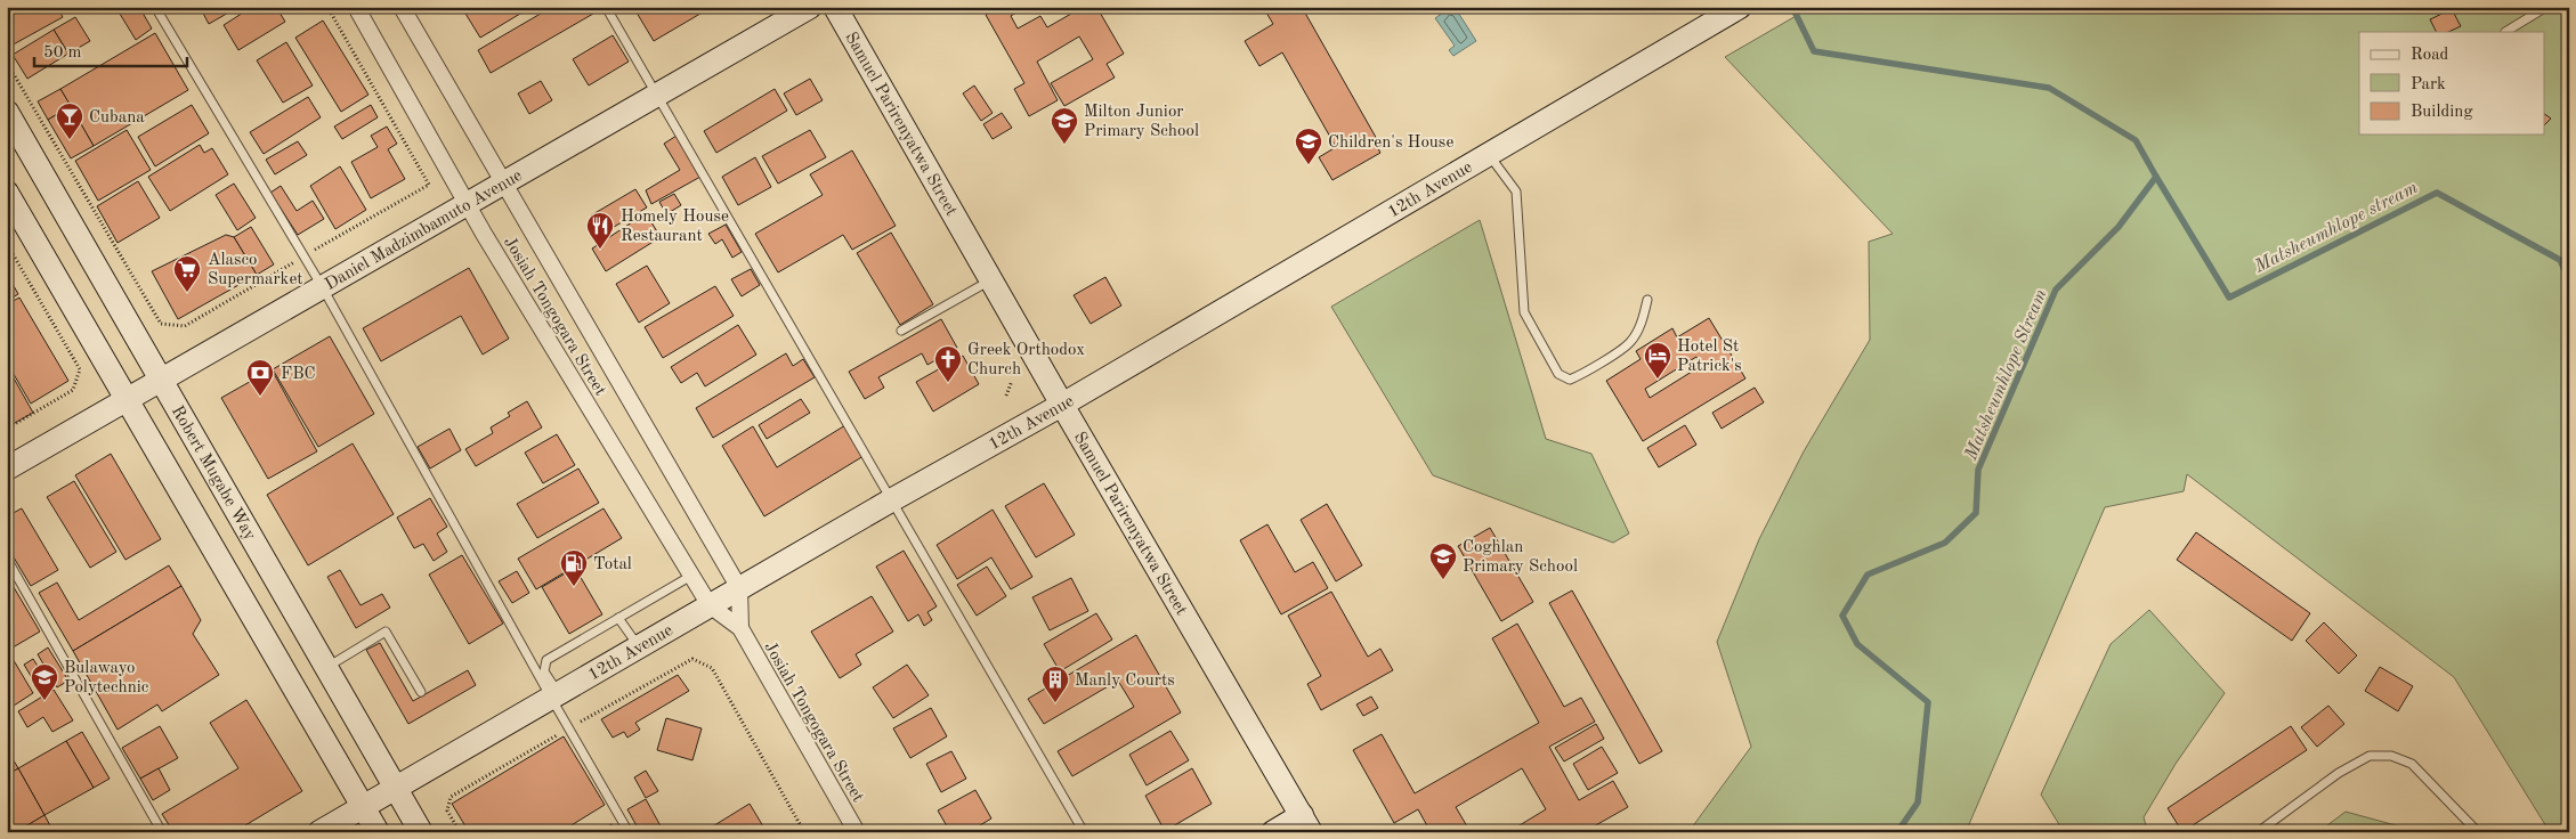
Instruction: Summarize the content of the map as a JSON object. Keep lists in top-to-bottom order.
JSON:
{
  "streets": {
    "main road": [
      "Samuel Parirenyatwa Street",
      "12th Avenue",
      "Daniel Madzimbamuto Avenue",
      "Robert Mugabe Way"
    ],
    "street": ["Josiah Tongogara Street"]
  },
  "crossings": [
    ["Samuel Parirenyatwa Street", "12th Avenue"],
    ["12th Avenue", "Josiah Tongogara Street"],
    ["12th Avenue", "Robert Mugabe Way"],
    ["Daniel Madzimbamuto Avenue", "Josiah Tongogara Street"],
    ["Daniel Madzimbamuto Avenue", "Robert Mugabe Way"]
  ],
  "water": ["Matsheumhlope stream", "Matsheumhlope Stream"],
  "places": {
    "bar": ["Cubana"],
    "school or university": [
      "Milton Junior Primary School",
      "Children's House",
      "Coghlan Primary School",
      "Bulawayo Polytechnic"
    ],
    "restaurant": ["Homely House Restaurant"],
    "supermarket": ["Alasco Supermarket"],
    "hotel": ["Hotel St Patrick's"],
    "church": ["Greek Orthodox Church"],
    "bank": ["FBC"],
    "fuel station": ["Total"],
    "building": ["Manly Courts"]
  },
  "legend": ["Road", "Park", "Building"],
  "scale_bar": "50 m"
}
